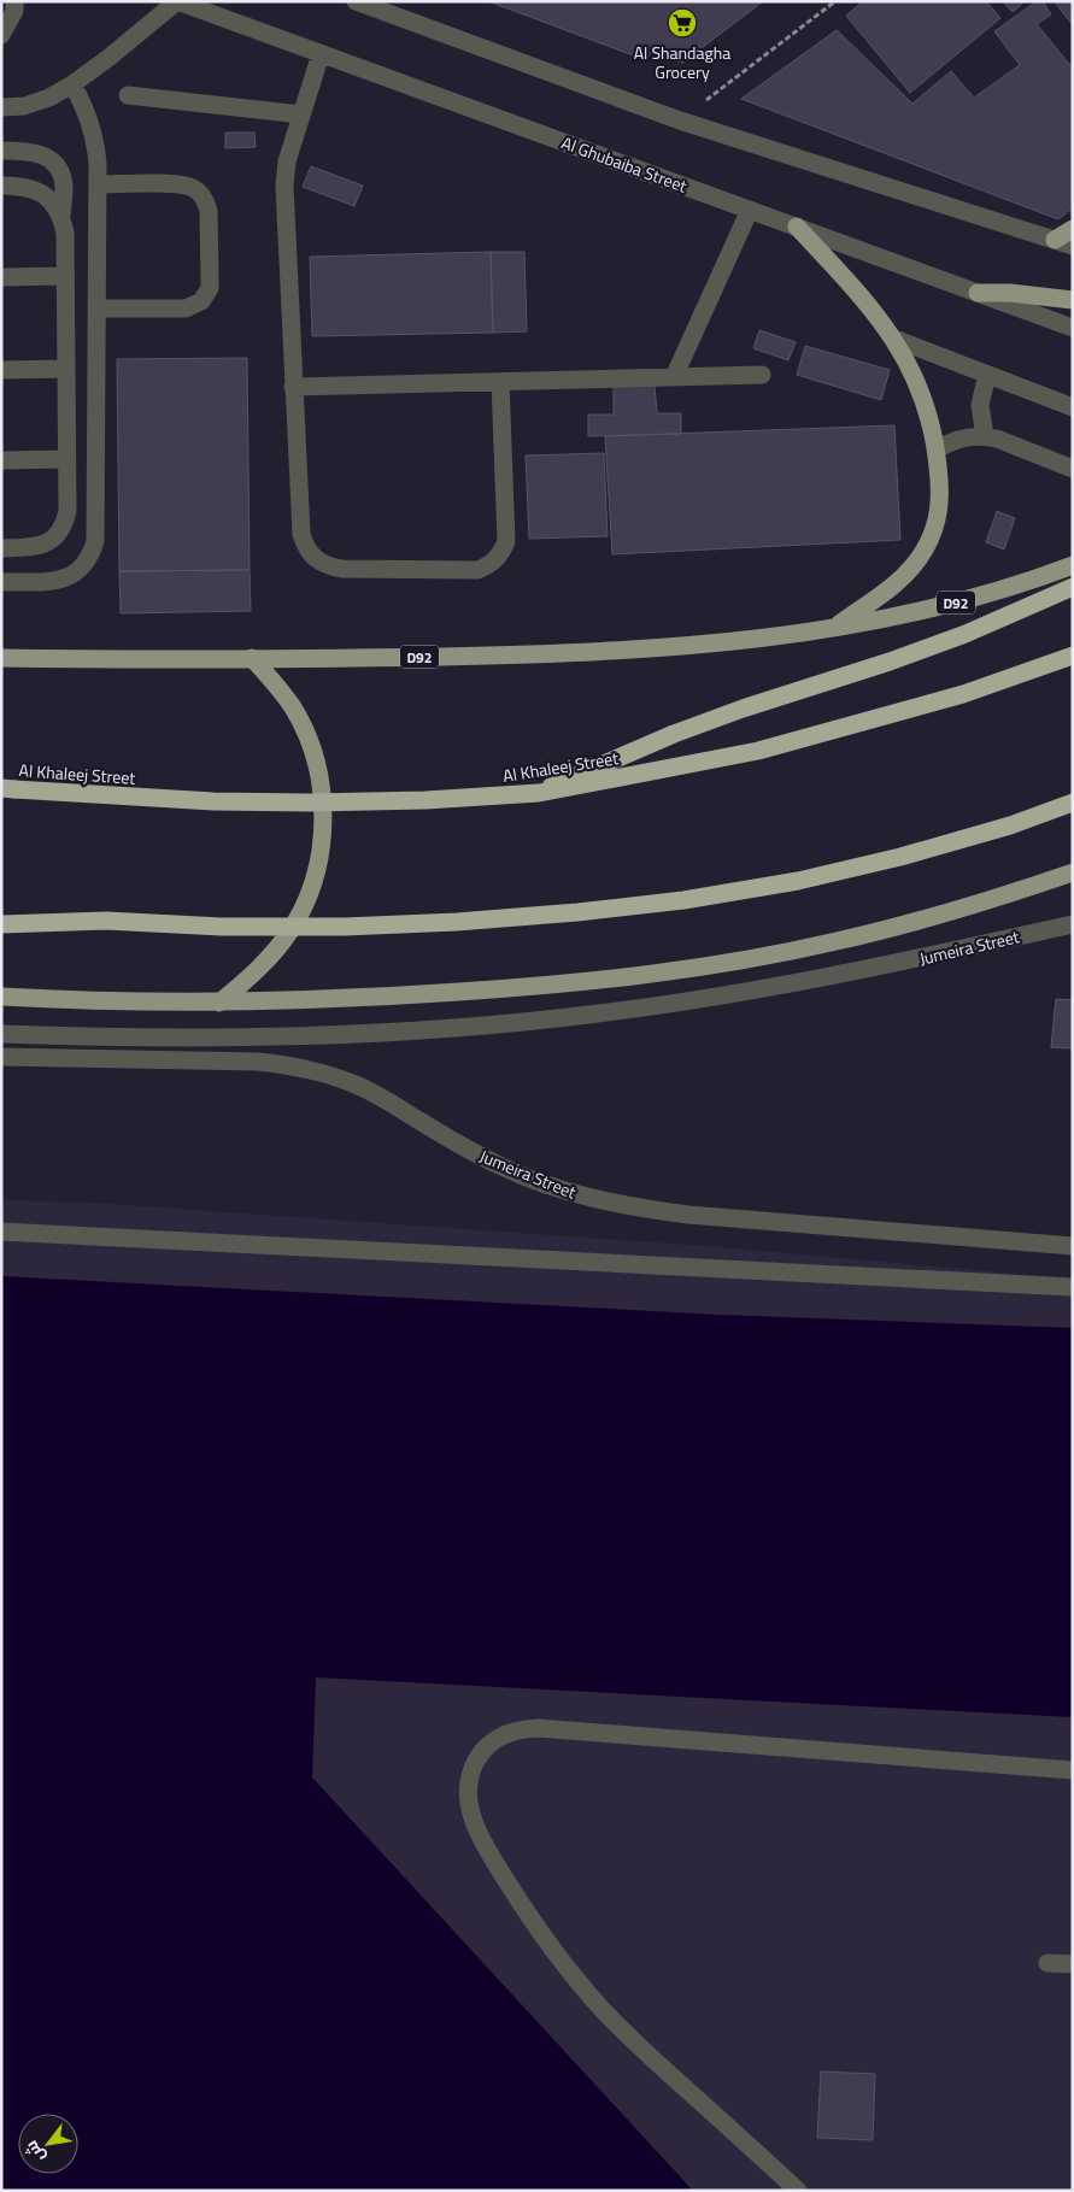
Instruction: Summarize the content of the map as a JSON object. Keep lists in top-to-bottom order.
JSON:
{
  "streets": {
    "highway": ["Al Khaleej Street"],
    "main road": ["D92"],
    "street": ["Al Ghubaiba Street", "Jumeira Street"]
  },
  "places": {
    "supermarket": ["Al Shandagha Grocery"]
  },
  "north": "bottom left"
}
